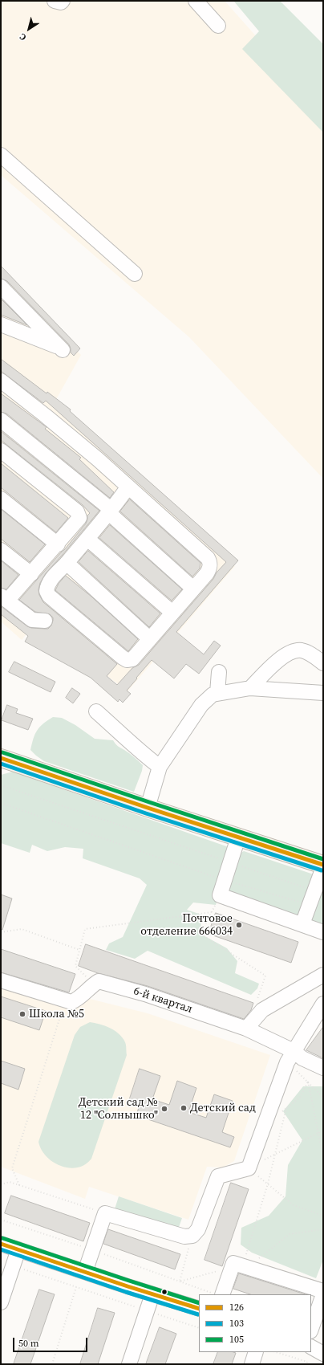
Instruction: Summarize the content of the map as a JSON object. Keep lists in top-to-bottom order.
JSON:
{
  "streets": {
    "street": ["6-й квартал"]
  },
  "places": [
    "Почтовое отделение 666034",
    "Школа №5",
    "Детский сад",
    "Детский сад № 12 \"Солнышко\""
  ],
  "lines": ["transit line 105", "transit line 126", "transit line 103"],
  "legend": ["126", "103", "105"],
  "scale_bar": "50 m",
  "north": "bottom left"
}
